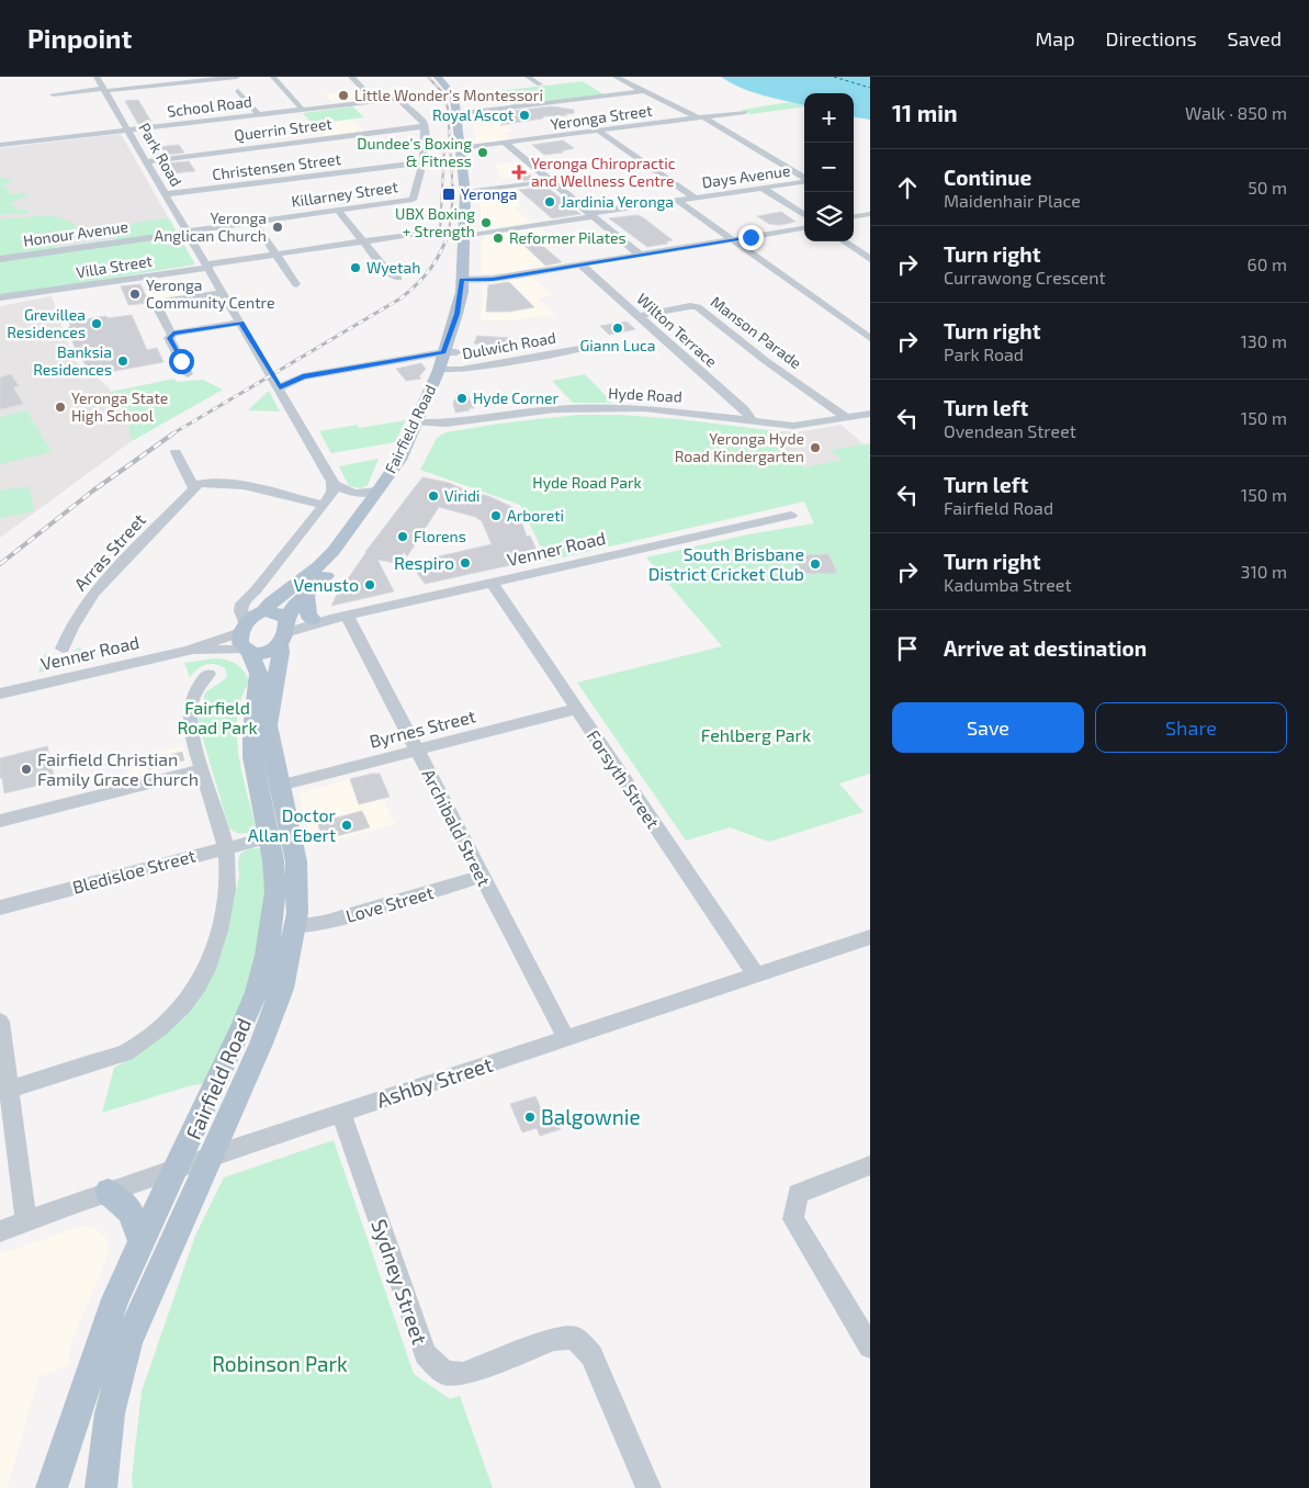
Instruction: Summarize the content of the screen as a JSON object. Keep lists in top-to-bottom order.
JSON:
{
  "streets": {
    "main road": ["Fairfield Road"],
    "street": [
      "School Road",
      "Yeronga Street",
      "Querrin Street",
      "Park Road",
      "Christensen Street",
      "Days Avenue",
      "Killarney Street",
      "Honour Avenue",
      "Villa Street",
      "Wilton Terrace",
      "Manson Parade",
      "Dulwich Road",
      "Hyde Road",
      "Venner Road",
      "Arras Street",
      "Byrnes Street",
      "Forsyth Street",
      "Archibald Street",
      "Bledisloe Street",
      "Love Street",
      "Ashby Street",
      "Sydney Street"
    ]
  },
  "crossings": [
    ["School Road", "Park Road"],
    ["Yeronga Street", "Fairfield Road"],
    ["Querrin Street", "Park Road"],
    ["Park Road", "Christensen Street"],
    ["Park Road", "Killarney Street"],
    ["Park Road", "Honour Avenue"],
    ["Park Road", "Villa Street"],
    ["Christensen Street", "Killarney Street"],
    ["Days Avenue", "Fairfield Road"],
    ["Killarney Street", "Honour Avenue"],
    ["Wilton Terrace", "Manson Parade"],
    ["Wilton Terrace", "Hyde Road"],
    ["Manson Parade", "Hyde Road"],
    ["Dulwich Road", "Fairfield Road"],
    ["Hyde Road", "Fairfield Road"],
    ["Fairfield Road", "Venner Road"],
    ["Fairfield Road", "Byrnes Street"],
    ["Fairfield Road", "Bledisloe Street"],
    ["Fairfield Road", "Love Street"],
    ["Fairfield Road", "Ashby Street"],
    ["Venner Road", "Forsyth Street"],
    ["Venner Road", "Archibald Street"],
    ["Byrnes Street", "Forsyth Street"],
    ["Byrnes Street", "Archibald Street"],
    ["Forsyth Street", "Ashby Street"],
    ["Archibald Street", "Love Street"],
    ["Archibald Street", "Ashby Street"],
    ["Ashby Street", "Sydney Street"]
  ],
  "parks": [
    "Hyde Road Park",
    "Fairfield Road Park",
    "Fehlberg Park",
    "Robinson Park"
  ],
  "places": {
    "other": [
      "Little Wonder's Montessori",
      "Royal Ascot",
      "Dundee's Boxing & Fitness",
      "Jardinia Yeronga",
      "UBX Boxing + Strength",
      "Yeronga Anglican Church",
      "Reformer Pilates",
      "Wyetah",
      "Yeronga Community Centre",
      "Grevillea Residences",
      "Giann Luca",
      "Banksia Residences",
      "Hyde Corner",
      "Yeronga State High School",
      "Yeronga Hyde Road Kindergarten",
      "Viridi",
      "Arboreti",
      "Florens",
      "Respiro",
      "South Brisbane District Cricket Club",
      "Venusto",
      "Fairfield Christian Family Grace Church",
      "Doctor Allan Ebert",
      "Balgownie"
    ],
    "health": ["Yeronga Chiropractic and Wellness Centre"],
    "transit": ["Yeronga"]
  },
  "page": {
    "header": "Pinpoint",
    "nav": ["Map", "Directions", "Saved"],
    "heading": ["11 min", "Walk · 850 m"],
    "map_buttons": ["+", "−"],
    "list": [
      ["Continue", "Maidenhair Place", "50 m"],
      ["Turn right", "Currawong Crescent", "60 m"],
      ["Turn right", "Park Road", "130 m"],
      ["Turn left", "Ovendean Street", "150 m"],
      ["Turn left", "Fairfield Road", "150 m"],
      ["Turn right", "Kadumba Street", "310 m"],
      "Arrive at destination"
    ],
    "buttons": ["Save", "Share"]
  }
}
